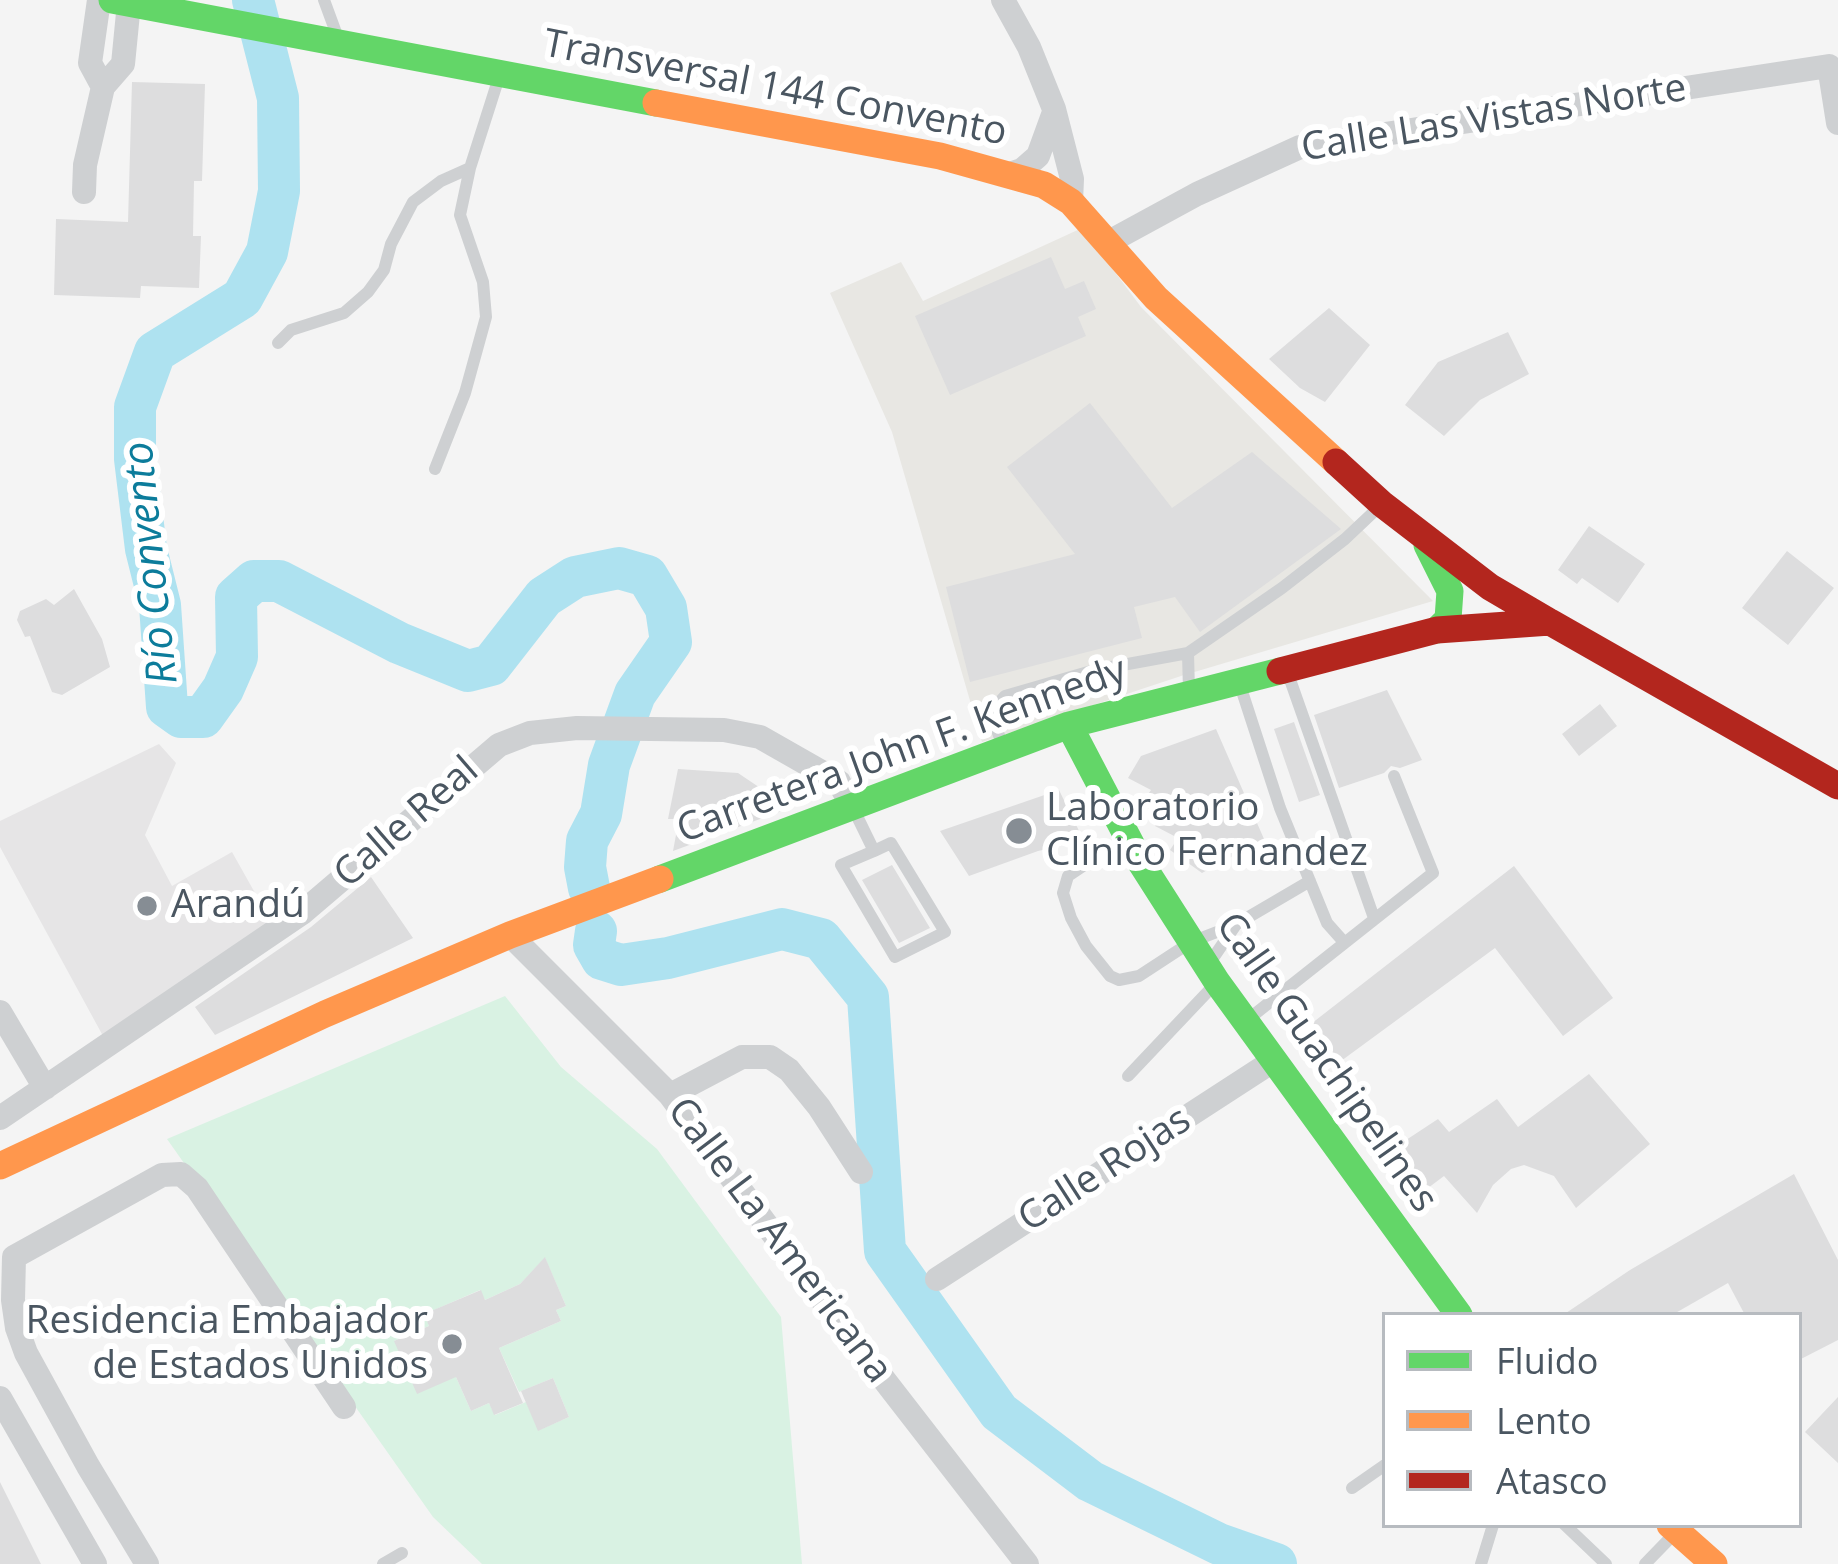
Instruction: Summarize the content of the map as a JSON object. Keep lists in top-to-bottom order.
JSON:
{
  "streets": {
    "street": [
      "Transversal 144 Convento",
      "Calle Las Vistas Norte",
      "Carretera John F. Kennedy",
      "Calle Real",
      "Calle Guachipelines",
      "Calle Rojas",
      "Calle La Americana"
    ]
  },
  "crossings": [
    ["Transversal 144 Convento", "Calle Las Vistas Norte"],
    ["Transversal 144 Convento", "Carretera John F. Kennedy"],
    ["Carretera John F. Kennedy", "Calle Real"],
    ["Carretera John F. Kennedy", "Calle Guachipelines"],
    ["Carretera John F. Kennedy", "Calle La Americana"],
    ["Calle Guachipelines", "Calle Rojas"]
  ],
  "water": ["Río Convento"],
  "places": ["Laboratorio Clínico Fernandez", "Arandú", "Residencia Embajador de Estados Unidos"],
  "legend": ["Fluido", "Lento", "Atasco"]
}
